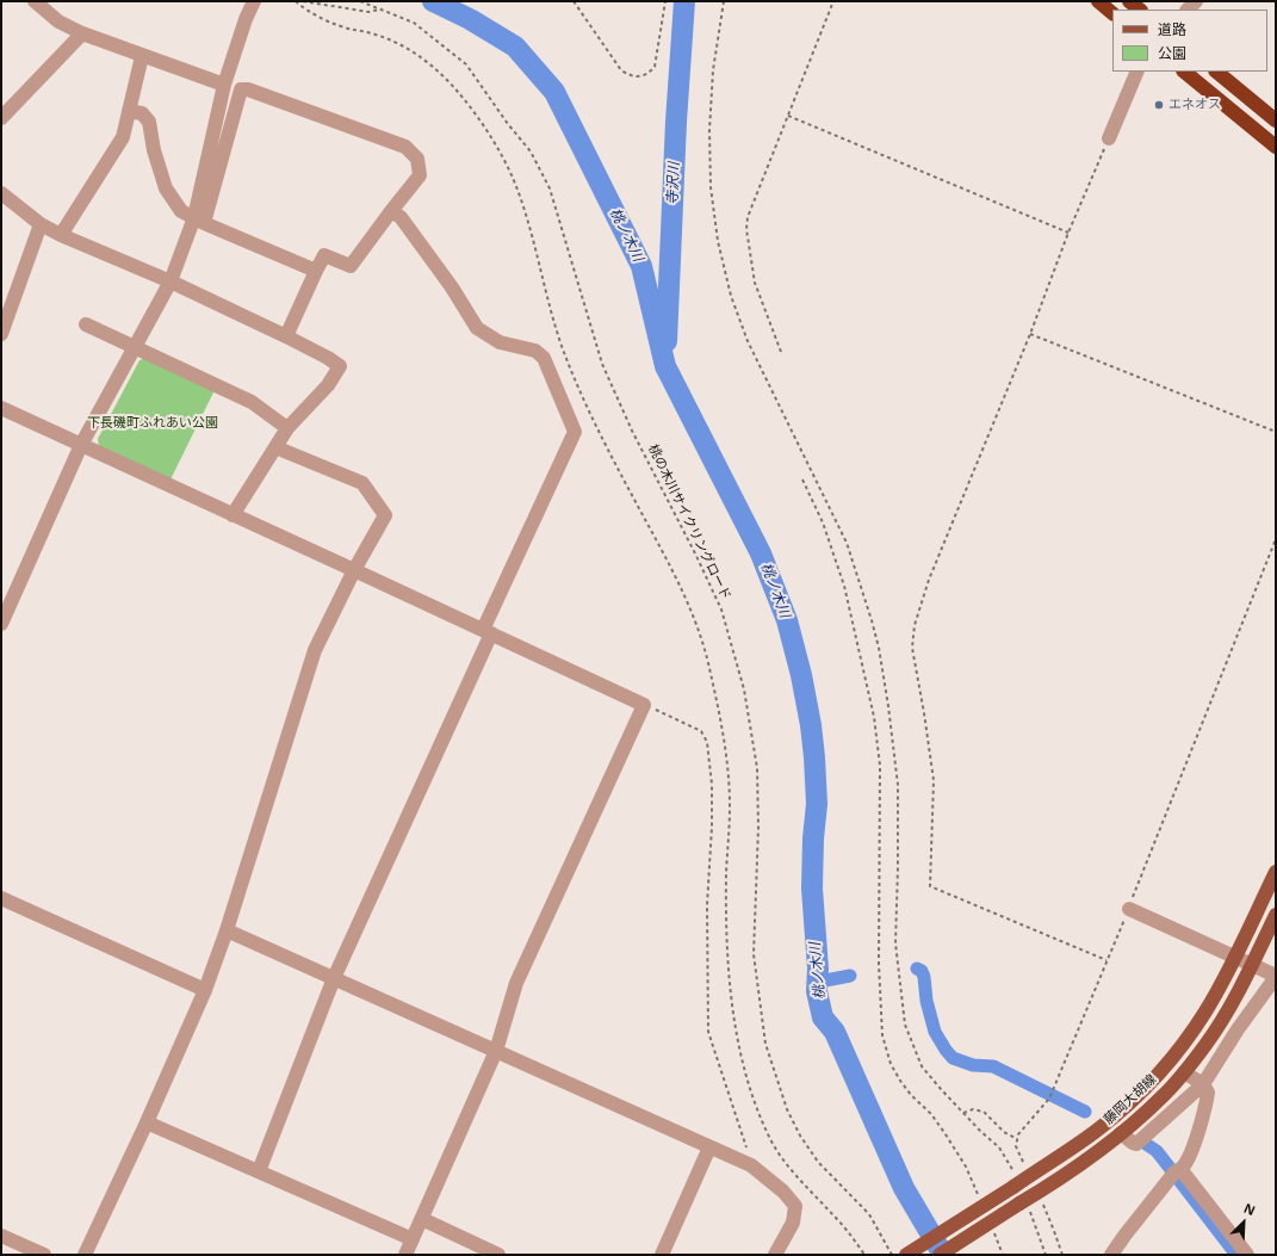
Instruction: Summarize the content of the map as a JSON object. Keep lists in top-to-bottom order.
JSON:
{
  "streets": {
    "main road": ["藤岡大胡線"],
    "path": ["桃の木川サイクリングロード"]
  },
  "water": ["寺沢川", "桃ノ木川"],
  "parks": ["下長磯町ふれあい公園"],
  "places": ["エネオス"],
  "legend": ["道路", "公園"],
  "north": "top right"
}
